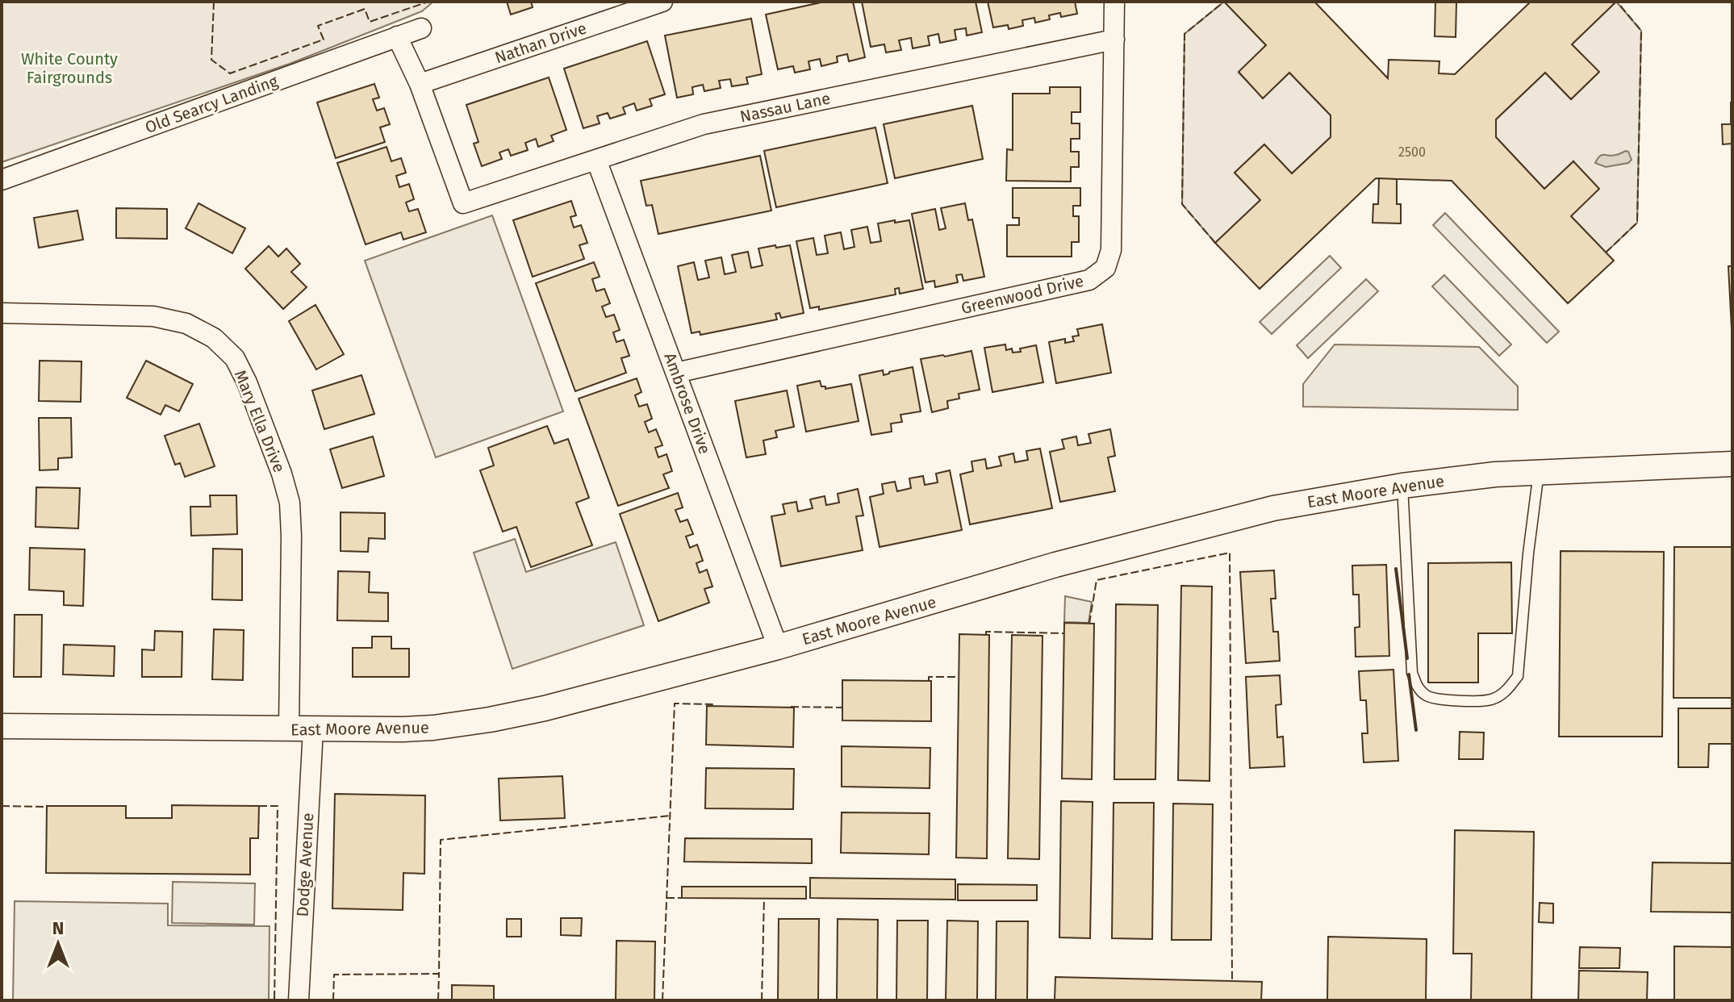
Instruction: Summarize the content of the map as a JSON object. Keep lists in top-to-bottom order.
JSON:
{
  "streets": {
    "street": [
      "Nathan Drive",
      "Old Searcy Landing",
      "Nassau Lane",
      "Greenwood Drive",
      "Ambrose Drive",
      "Mary Ella Drive",
      "East Moore Avenue",
      "Dodge Avenue"
    ]
  },
  "crossings": [
    ["Nathan Drive", "Nassau Lane"],
    ["Nassau Lane", "Greenwood Drive"],
    ["Nassau Lane", "Ambrose Drive"],
    ["Greenwood Drive", "Ambrose Drive"],
    ["Ambrose Drive", "East Moore Avenue"],
    ["Mary Ella Drive", "East Moore Avenue"],
    ["East Moore Avenue", "Dodge Avenue"]
  ],
  "parks": ["White County Fairgrounds"],
  "house_numbers": ["2500"],
  "north": "top"
}
